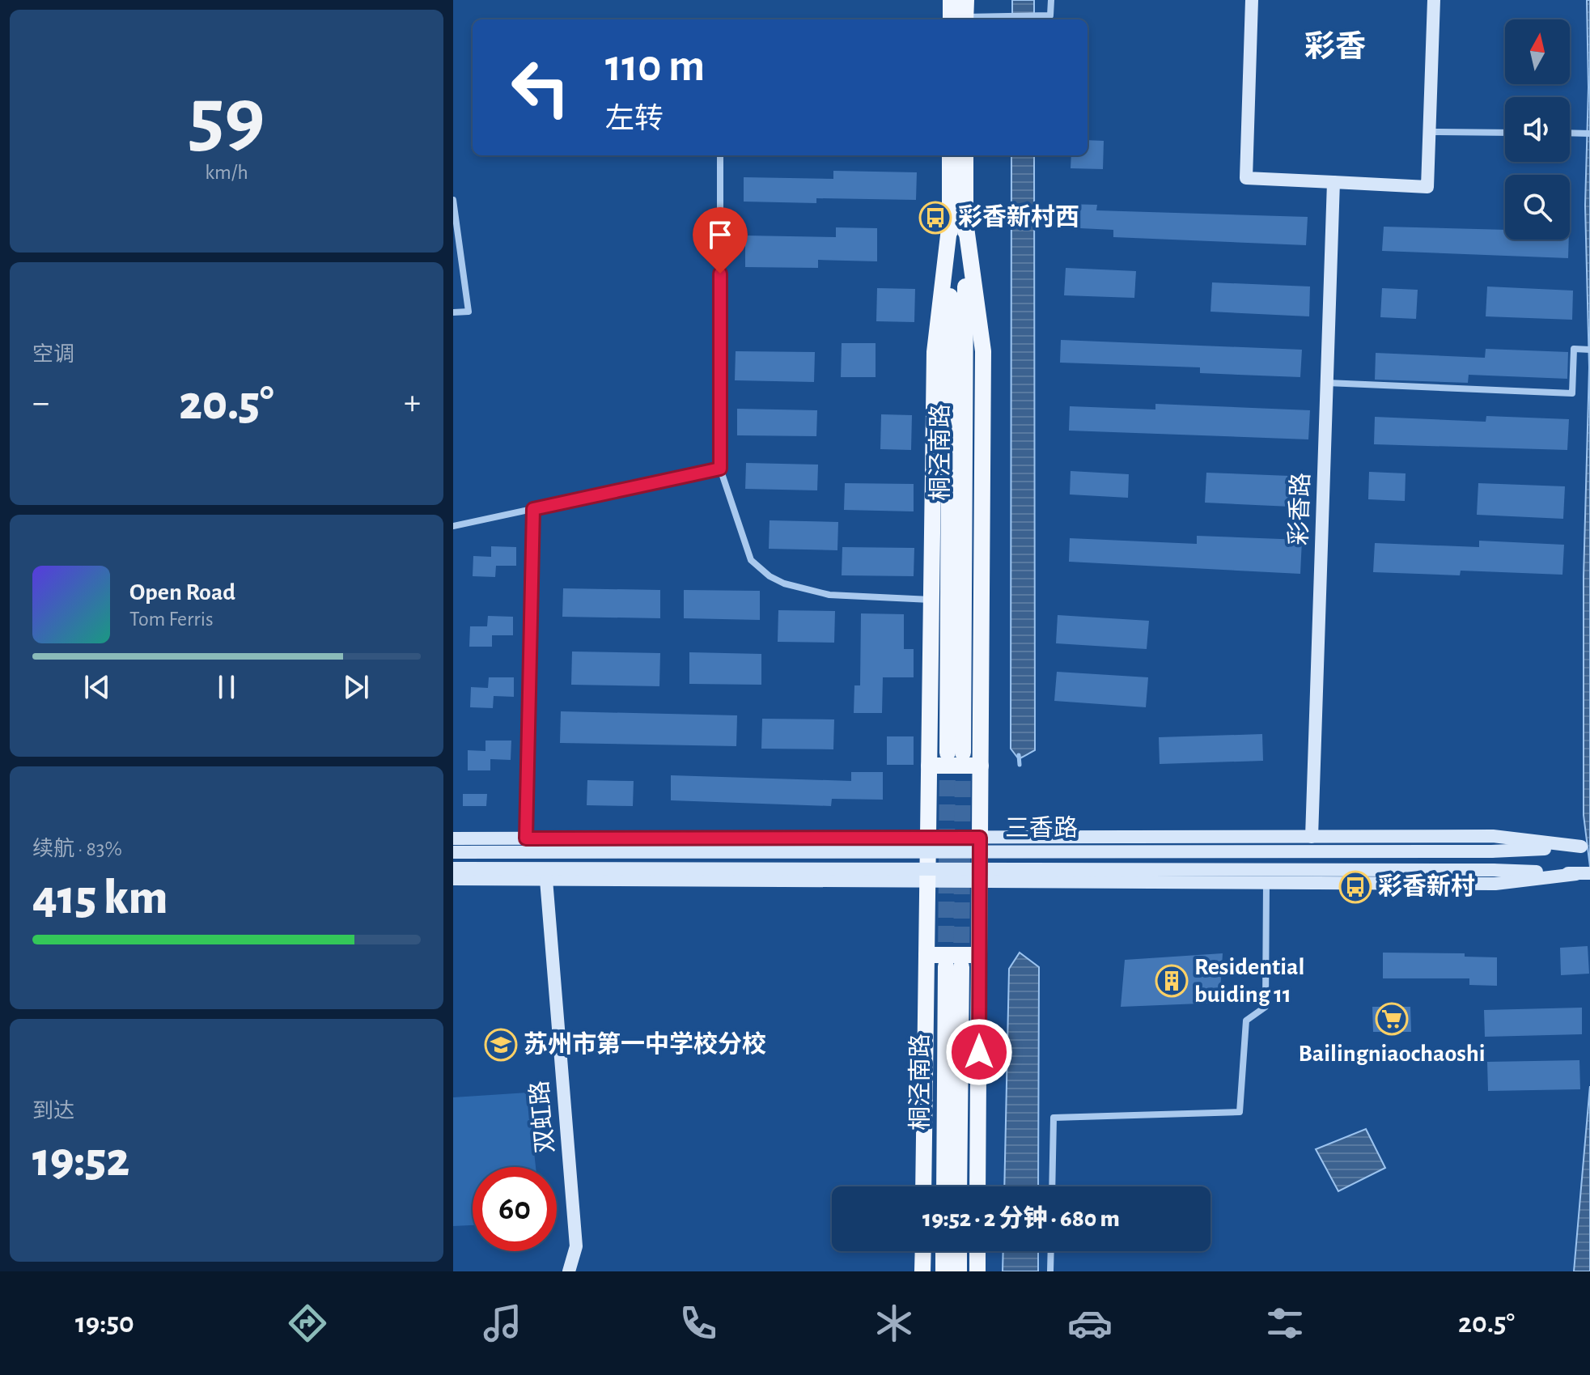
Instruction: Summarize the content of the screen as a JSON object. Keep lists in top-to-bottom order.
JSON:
{
  "streets": {
    "main road": [
      "桐泾南路",
      "彩香路",
      "三香路",
      "双虹路"
    ]
  },
  "districts": ["彩香"],
  "places": {
    "bus stop": ["彩香新村西", "彩香新村"],
    "building": ["Residential buiding 11"],
    "supermarket": ["Bailingniaochaoshi"],
    "school or university": ["苏州市第一中学校分校"]
  },
  "north": "top",
  "page": {
    "tile": [
      ["59", "km/h"],
      "空调",
      ["续航 · 83%", "415 km"],
      ["到达", "19:52"]
    ],
    "turn": ["110 m", "左转"],
    "heat": ["−", "20.5°", "+"],
    "song": ["Open Road", "Tom Ferris"],
    "limit": "60",
    "trip": "19:52 · 2 分钟 · 680 m",
    "tabs": ["19:50", "20.5°"]
  }
}
